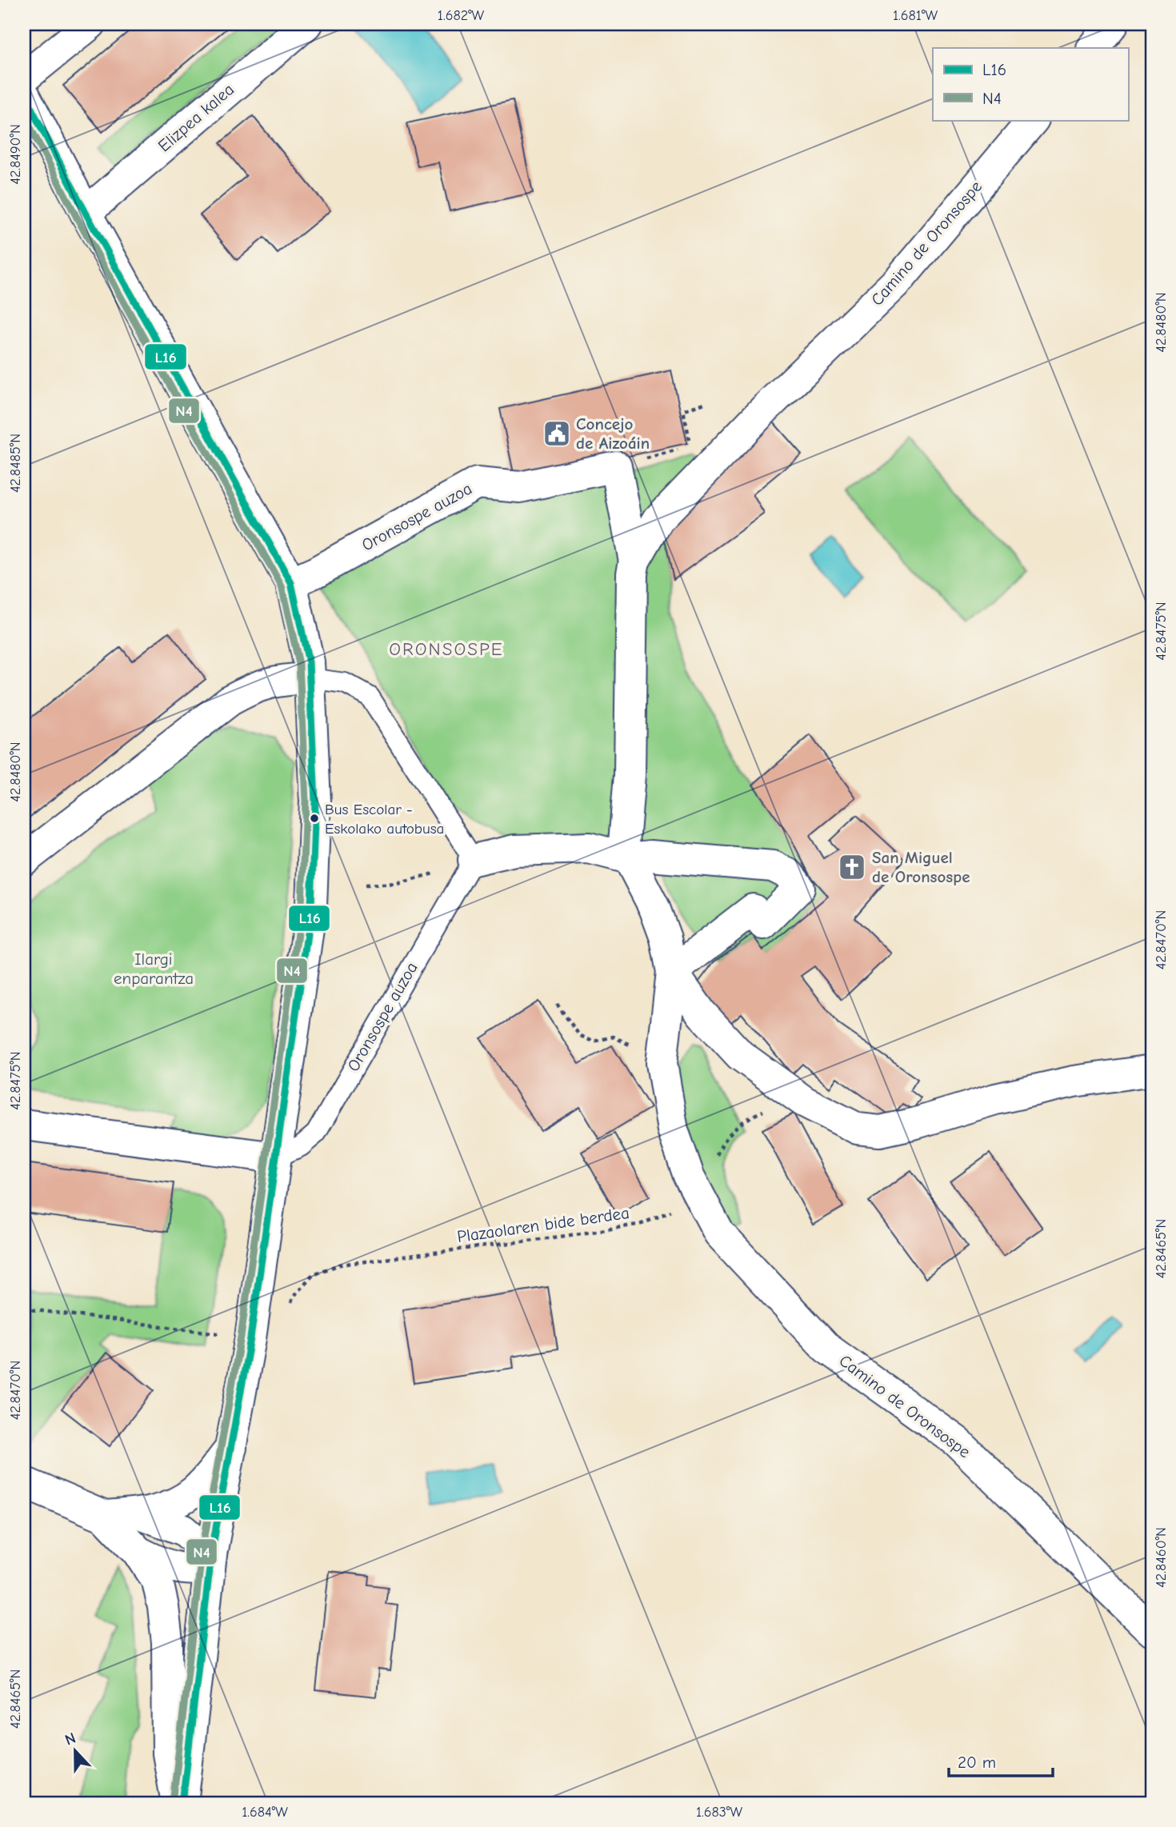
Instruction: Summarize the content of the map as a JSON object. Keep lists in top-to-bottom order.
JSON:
{
  "streets": {
    "street": ["Elizpea kalea", "Camino de Oronsospe", "Oronsospe auzoa"],
    "path": ["Plazaolaren bide berdea"]
  },
  "crossings": [
    ["Camino de Oronsospe", "Plazaolaren bide berdea"]
  ],
  "districts": ["ORONSOSPE"],
  "parks": ["Ilargi enparantza"],
  "places": {
    "public building": ["Concejo de Aizoáin"],
    "other": ["Bus Escolar - Eskolako autobusa"],
    "church": ["San Miguel de Oronsospe"]
  },
  "lines": ["transit line L16", "transit line N4"],
  "legend": ["L16", "N4"],
  "scale_bar": "20 m",
  "north": "top",
  "coordinates": [
    "1.682°W",
    "1.681°W",
    "42.8490°N",
    "42.8480°N",
    "42.8485°N",
    "42.8475°N",
    "42.8470°N",
    "42.8465°N",
    "42.8460°N",
    "1.684°W",
    "1.683°W"
  ]
}
